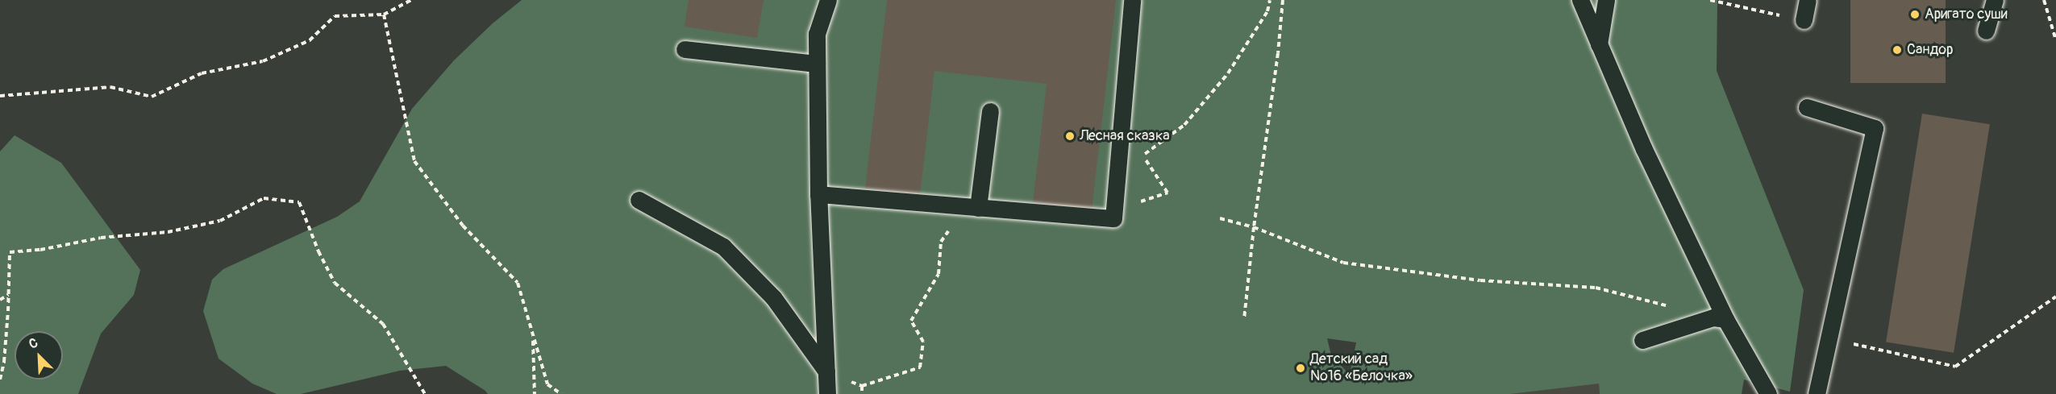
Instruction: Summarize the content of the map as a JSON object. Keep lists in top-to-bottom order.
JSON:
{
  "places": [
    "Аригато суши",
    "Сандор",
    "Лесная сказка",
    "Детский сад №16 «Белочка»"
  ],
  "north": "top left"
}
